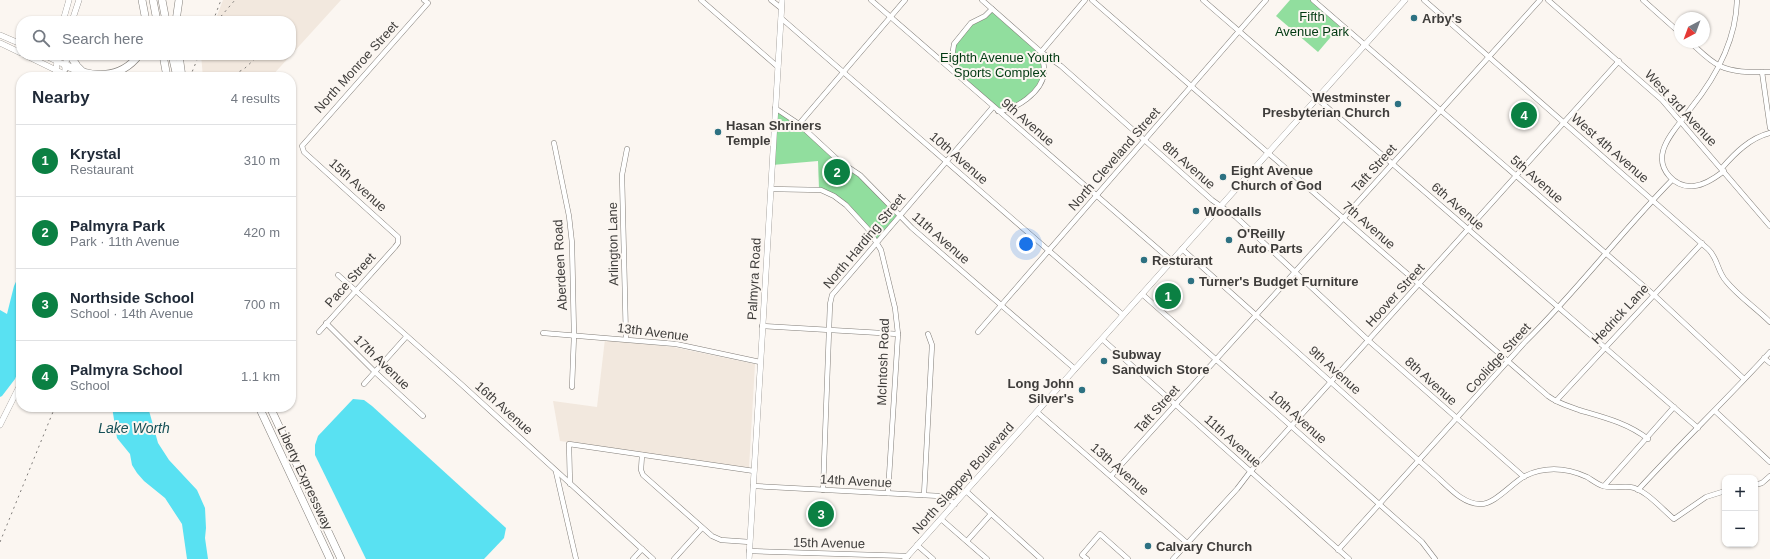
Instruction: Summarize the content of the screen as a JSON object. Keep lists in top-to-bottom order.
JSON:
{
  "streets": {
    "highway": ["Liberty Expressway"],
    "main road": ["Palmyra Road", "North Slappey Boulevard"],
    "street": [
      "North Monroe Street",
      "West 3rd Avenue",
      "9th Avenue",
      "West 4th Avenue",
      "10th Avenue",
      "North Cleveland Street",
      "8th Avenue",
      "Taft Street",
      "5th Avenue",
      "15th Avenue",
      "6th Avenue",
      "7th Avenue",
      "11th Avenue",
      "North Harding Street",
      "Arlington Lane",
      "Aberdeen Road",
      "Pace Street",
      "Hoover Street",
      "Hedrick Lane",
      "13th Avenue",
      "Coolidge Street",
      "17th Avenue",
      "McIntosh Road",
      "16th Avenue",
      "14th Avenue"
    ]
  },
  "crossings": [
    ["North Monroe Street", "15th Avenue"],
    ["West 3rd Avenue", "Hoover Street"],
    ["9th Avenue", "North Cleveland Street"],
    ["9th Avenue", "8th Avenue"],
    ["9th Avenue", "Taft Street"],
    ["9th Avenue", "North Harding Street"],
    ["9th Avenue", "Hoover Street"],
    ["9th Avenue", "Coolidge Street"],
    ["9th Avenue", "North Slappey Boulevard"],
    ["West 4th Avenue", "Taft Street"],
    ["West 4th Avenue", "Hoover Street"],
    ["West 4th Avenue", "Hedrick Lane"],
    ["West 4th Avenue", "Coolidge Street"],
    ["10th Avenue", "North Cleveland Street"],
    ["10th Avenue", "Taft Street"],
    ["10th Avenue", "North Harding Street"],
    ["10th Avenue", "Palmyra Road"],
    ["10th Avenue", "Hoover Street"],
    ["10th Avenue", "Coolidge Street"],
    ["10th Avenue", "North Slappey Boulevard"],
    ["North Cleveland Street", "8th Avenue"],
    ["North Cleveland Street", "6th Avenue"],
    ["North Cleveland Street", "7th Avenue"],
    ["North Cleveland Street", "11th Avenue"],
    ["8th Avenue", "Taft Street"],
    ["8th Avenue", "North Harding Street"],
    ["8th Avenue", "Hoover Street"],
    ["8th Avenue", "Coolidge Street"],
    ["8th Avenue", "North Slappey Boulevard"],
    ["Taft Street", "5th Avenue"],
    ["Taft Street", "6th Avenue"],
    ["Taft Street", "7th Avenue"],
    ["Taft Street", "11th Avenue"],
    ["Taft Street", "13th Avenue"],
    ["5th Avenue", "Hoover Street"],
    ["5th Avenue", "Hedrick Lane"],
    ["5th Avenue", "Coolidge Street"],
    ["5th Avenue", "North Slappey Boulevard"],
    ["15th Avenue", "Palmyra Road"],
    ["15th Avenue", "Pace Street"],
    ["15th Avenue", "North Slappey Boulevard"],
    ["6th Avenue", "Hoover Street"],
    ["6th Avenue", "Hedrick Lane"],
    ["6th Avenue", "Coolidge Street"],
    ["6th Avenue", "North Slappey Boulevard"],
    ["7th Avenue", "Hoover Street"],
    ["7th Avenue", "Hedrick Lane"],
    ["7th Avenue", "Coolidge Street"],
    ["7th Avenue", "North Slappey Boulevard"],
    ["11th Avenue", "North Harding Street"],
    ["11th Avenue", "Palmyra Road"],
    ["11th Avenue", "Hoover Street"],
    ["11th Avenue", "Coolidge Street"],
    ["11th Avenue", "North Slappey Boulevard"],
    ["North Harding Street", "McIntosh Road"],
    ["North Harding Street", "14th Avenue"],
    ["Arlington Lane", "13th Avenue"],
    ["Aberdeen Road", "13th Avenue"],
    ["Palmyra Road", "13th Avenue"],
    ["Palmyra Road", "McIntosh Road"],
    ["Palmyra Road", "14th Avenue"],
    ["Pace Street", "17th Avenue"],
    ["Pace Street", "16th Avenue"],
    ["Hoover Street", "13th Avenue"],
    ["13th Avenue", "North Slappey Boulevard"],
    ["McIntosh Road", "14th Avenue"],
    ["North Slappey Boulevard", "14th Avenue"]
  ],
  "water": ["Lake Worth"],
  "parks": ["Fifth Avenue Park", "Eighth Avenue Youth Sports Complex"],
  "places": [
    "Arby's",
    "Westminster Presbyterian Church",
    "Hasan Shriners Temple",
    "Eight Avenue Church of God",
    "Woodalls",
    "O'Reilly Auto Parts",
    "Resturant",
    "Turner's Budget Furniture",
    "Subway Sandwich Store",
    "Long John Silver's",
    "Calvary Church"
  ],
  "north": "bottom left",
  "page": {
    "search": "Search here",
    "heading": ["Nearby", "4 results"],
    "pins": [
      "4",
      "2",
      "1",
      "3"
    ],
    "list": [
      {
        "mark": "1",
        "name": "Krystal",
        "note": "Restaurant",
        "value": "310 m"
      },
      {
        "mark": "2",
        "name": "Palmyra Park",
        "note": "Park · 11th Avenue",
        "value": "420 m"
      },
      {
        "mark": "3",
        "name": "Northside School",
        "note": "School · 14th Avenue",
        "value": "700 m"
      },
      {
        "mark": "4",
        "name": "Palmyra School",
        "note": "School",
        "value": "1.1 km"
      }
    ],
    "map_buttons": ["+", "−"]
  }
}
